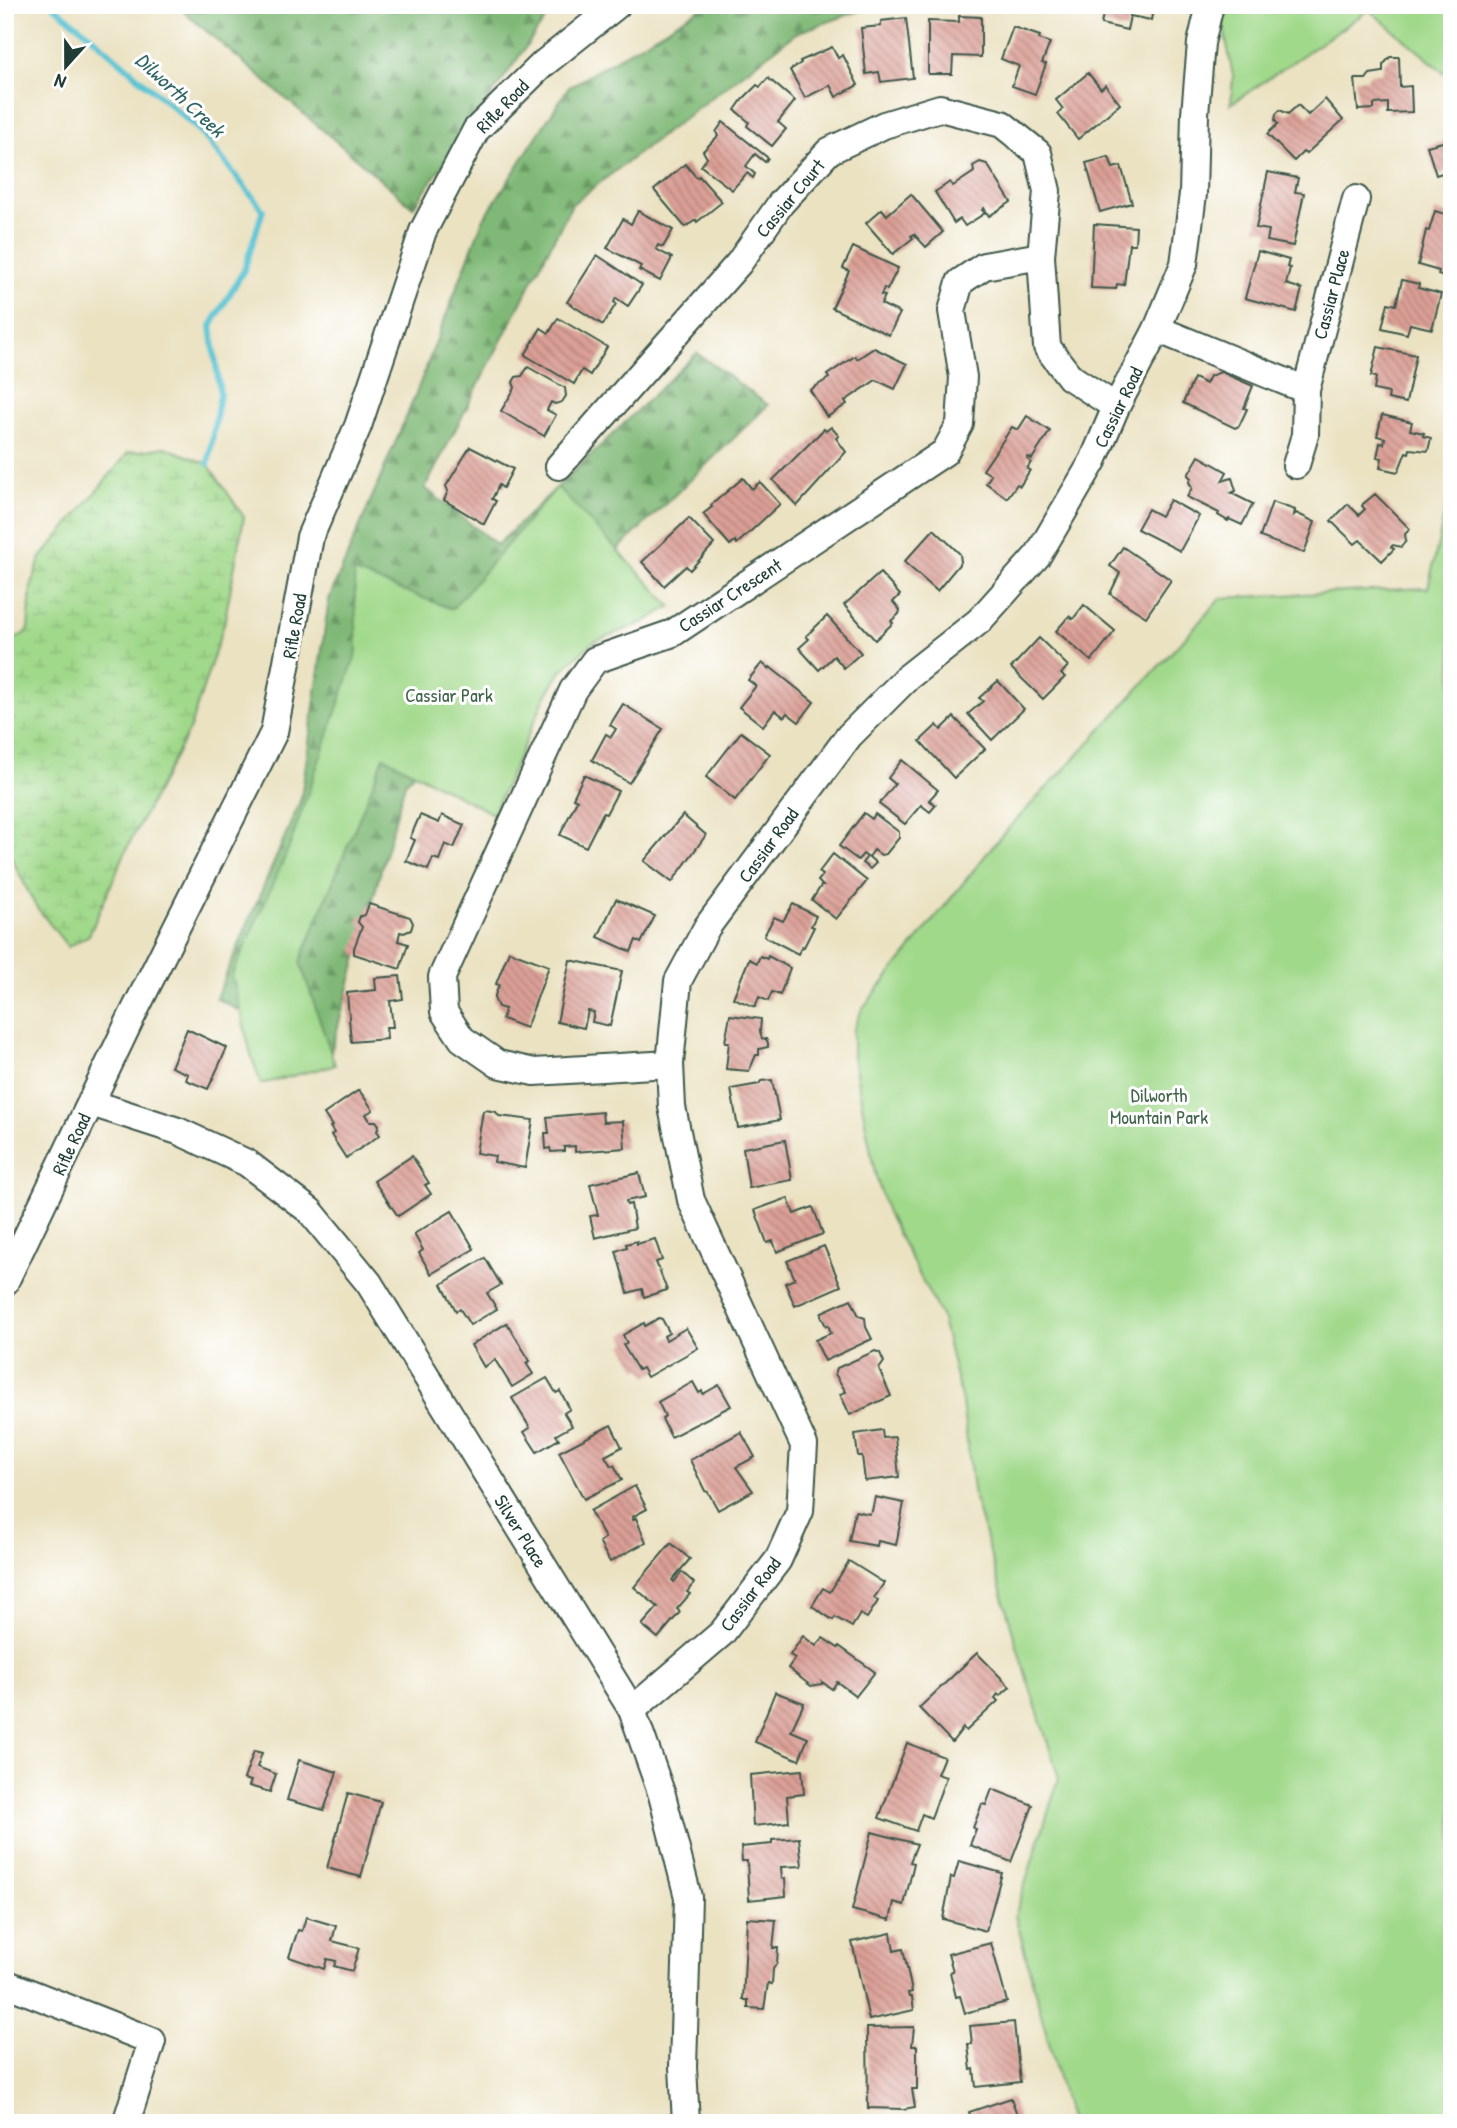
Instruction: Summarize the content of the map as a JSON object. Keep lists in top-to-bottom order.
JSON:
{
  "streets": {
    "street": [
      "Rifle Road",
      "Cassiar Court",
      "Cassiar Place",
      "Cassiar Road",
      "Cassiar Crescent",
      "Silver Place"
    ]
  },
  "crossings": [
    ["Rifle Road", "Silver Place"],
    ["Cassiar Court", "Cassiar Crescent"],
    ["Cassiar Road", "Cassiar Crescent"],
    ["Cassiar Road", "Silver Place"]
  ],
  "water": ["Dilworth Creek"],
  "parks": ["Cassiar Park", "Dilworth Mountain Park"],
  "north": "bottom"
}
